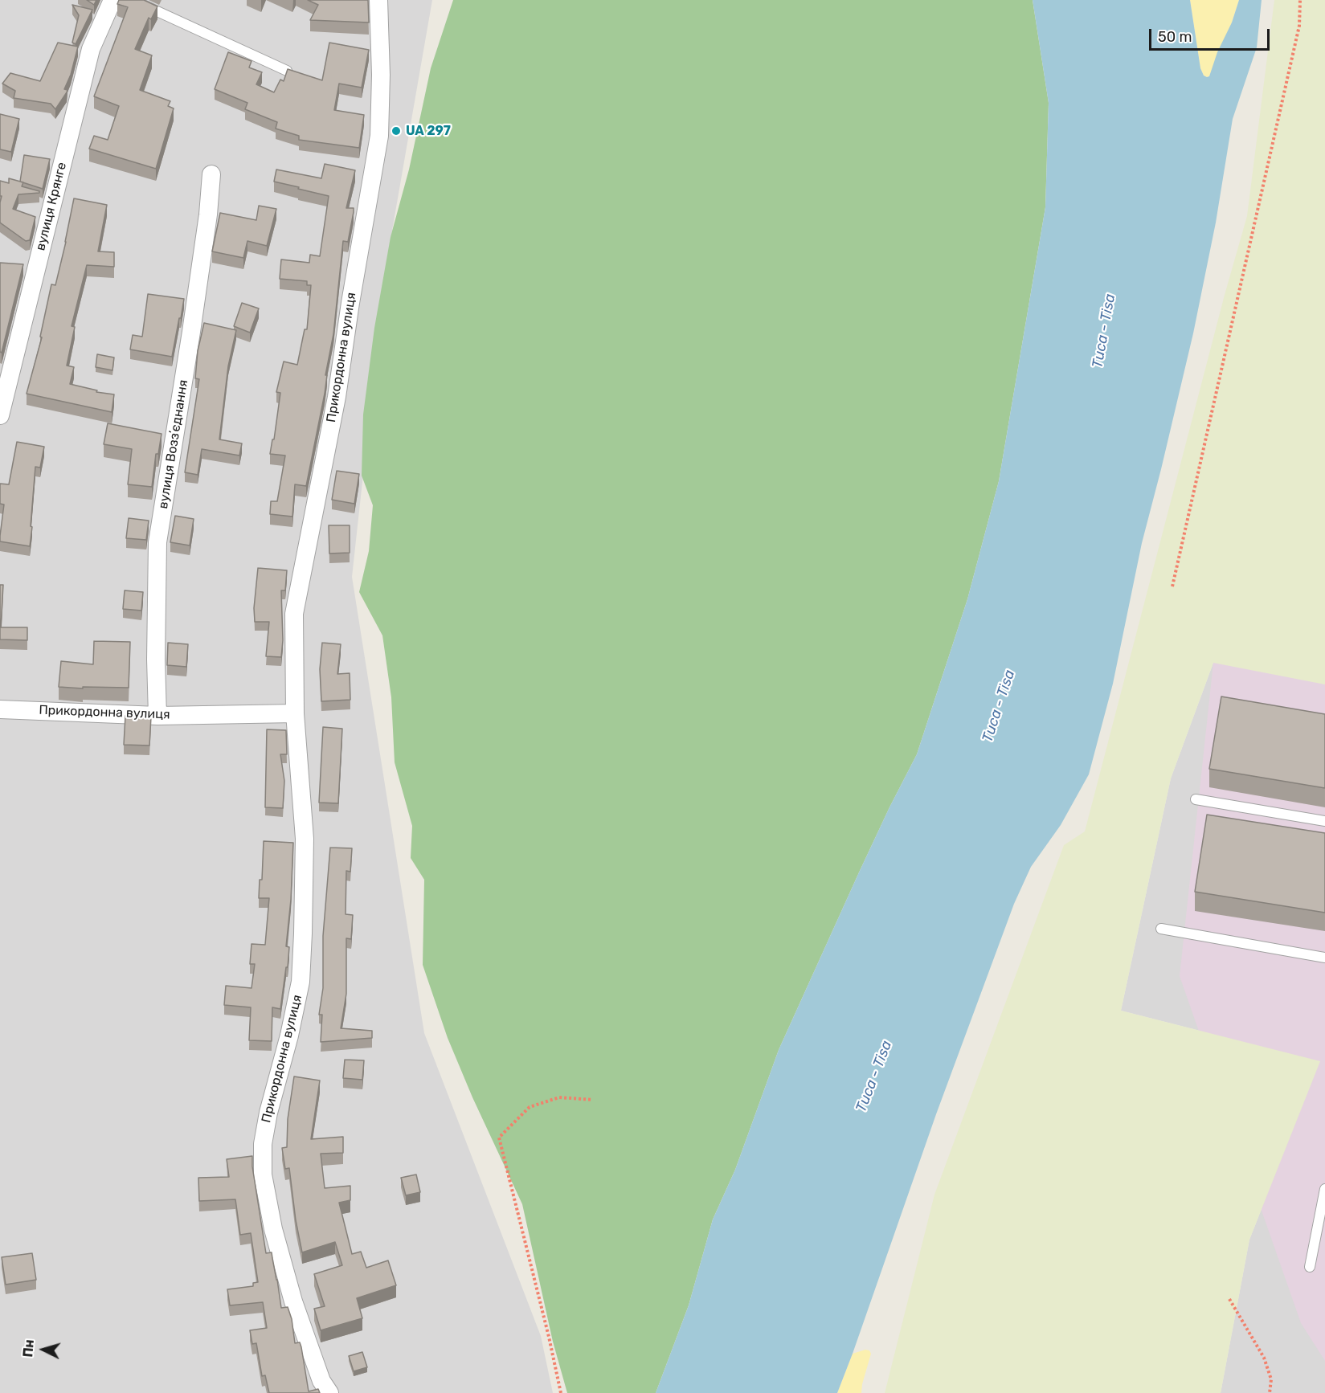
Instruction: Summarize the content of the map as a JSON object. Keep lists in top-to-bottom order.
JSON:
{
  "streets": {
    "street": ["вулиця Крянге", "Прикордонна вулиця", "вулиця Воззʼєднання"]
  },
  "crossings": [
    ["Прикордонна вулиця", "вулиця Воззʼєднання"]
  ],
  "water": ["Тиса - Tisa"],
  "places": ["UA 297"],
  "scale_bar": "50 m",
  "north": "left"
}
